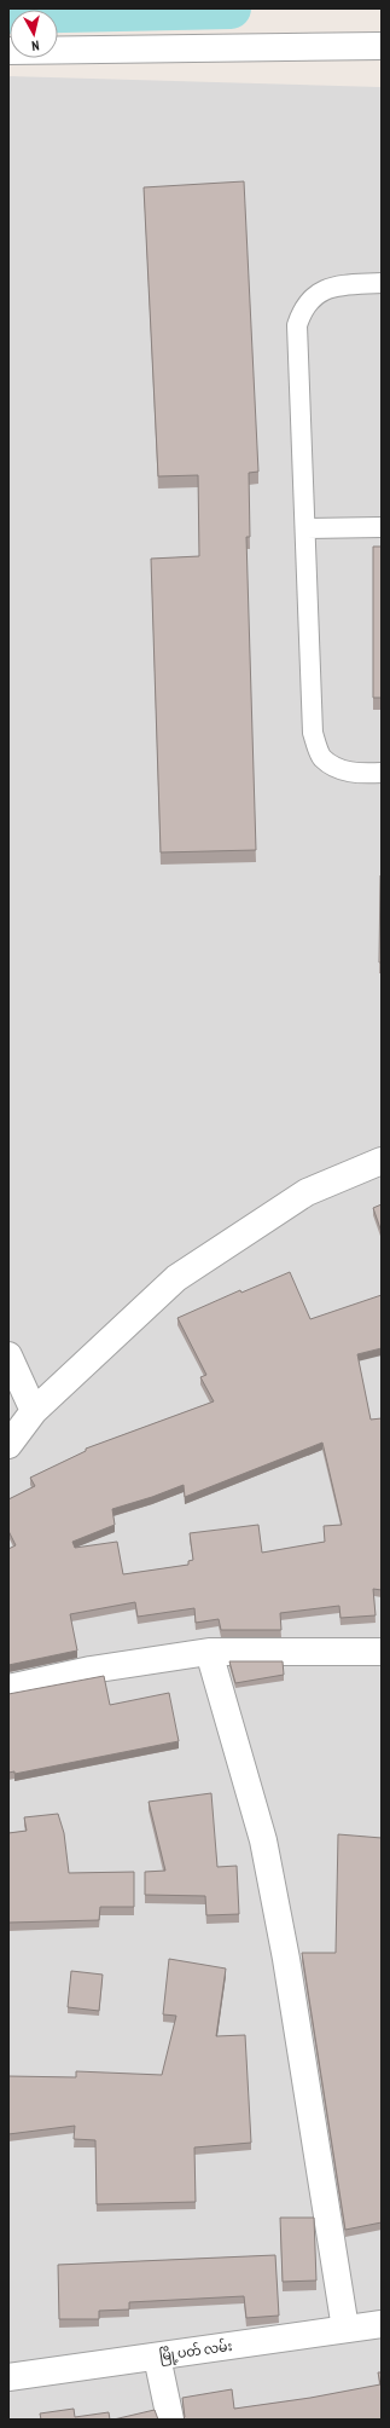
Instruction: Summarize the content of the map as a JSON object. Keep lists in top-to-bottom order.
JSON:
{
  "streets": {
    "street": ["မြို့ပတ် လမ်း"]
  },
  "north": "bottom"
}
